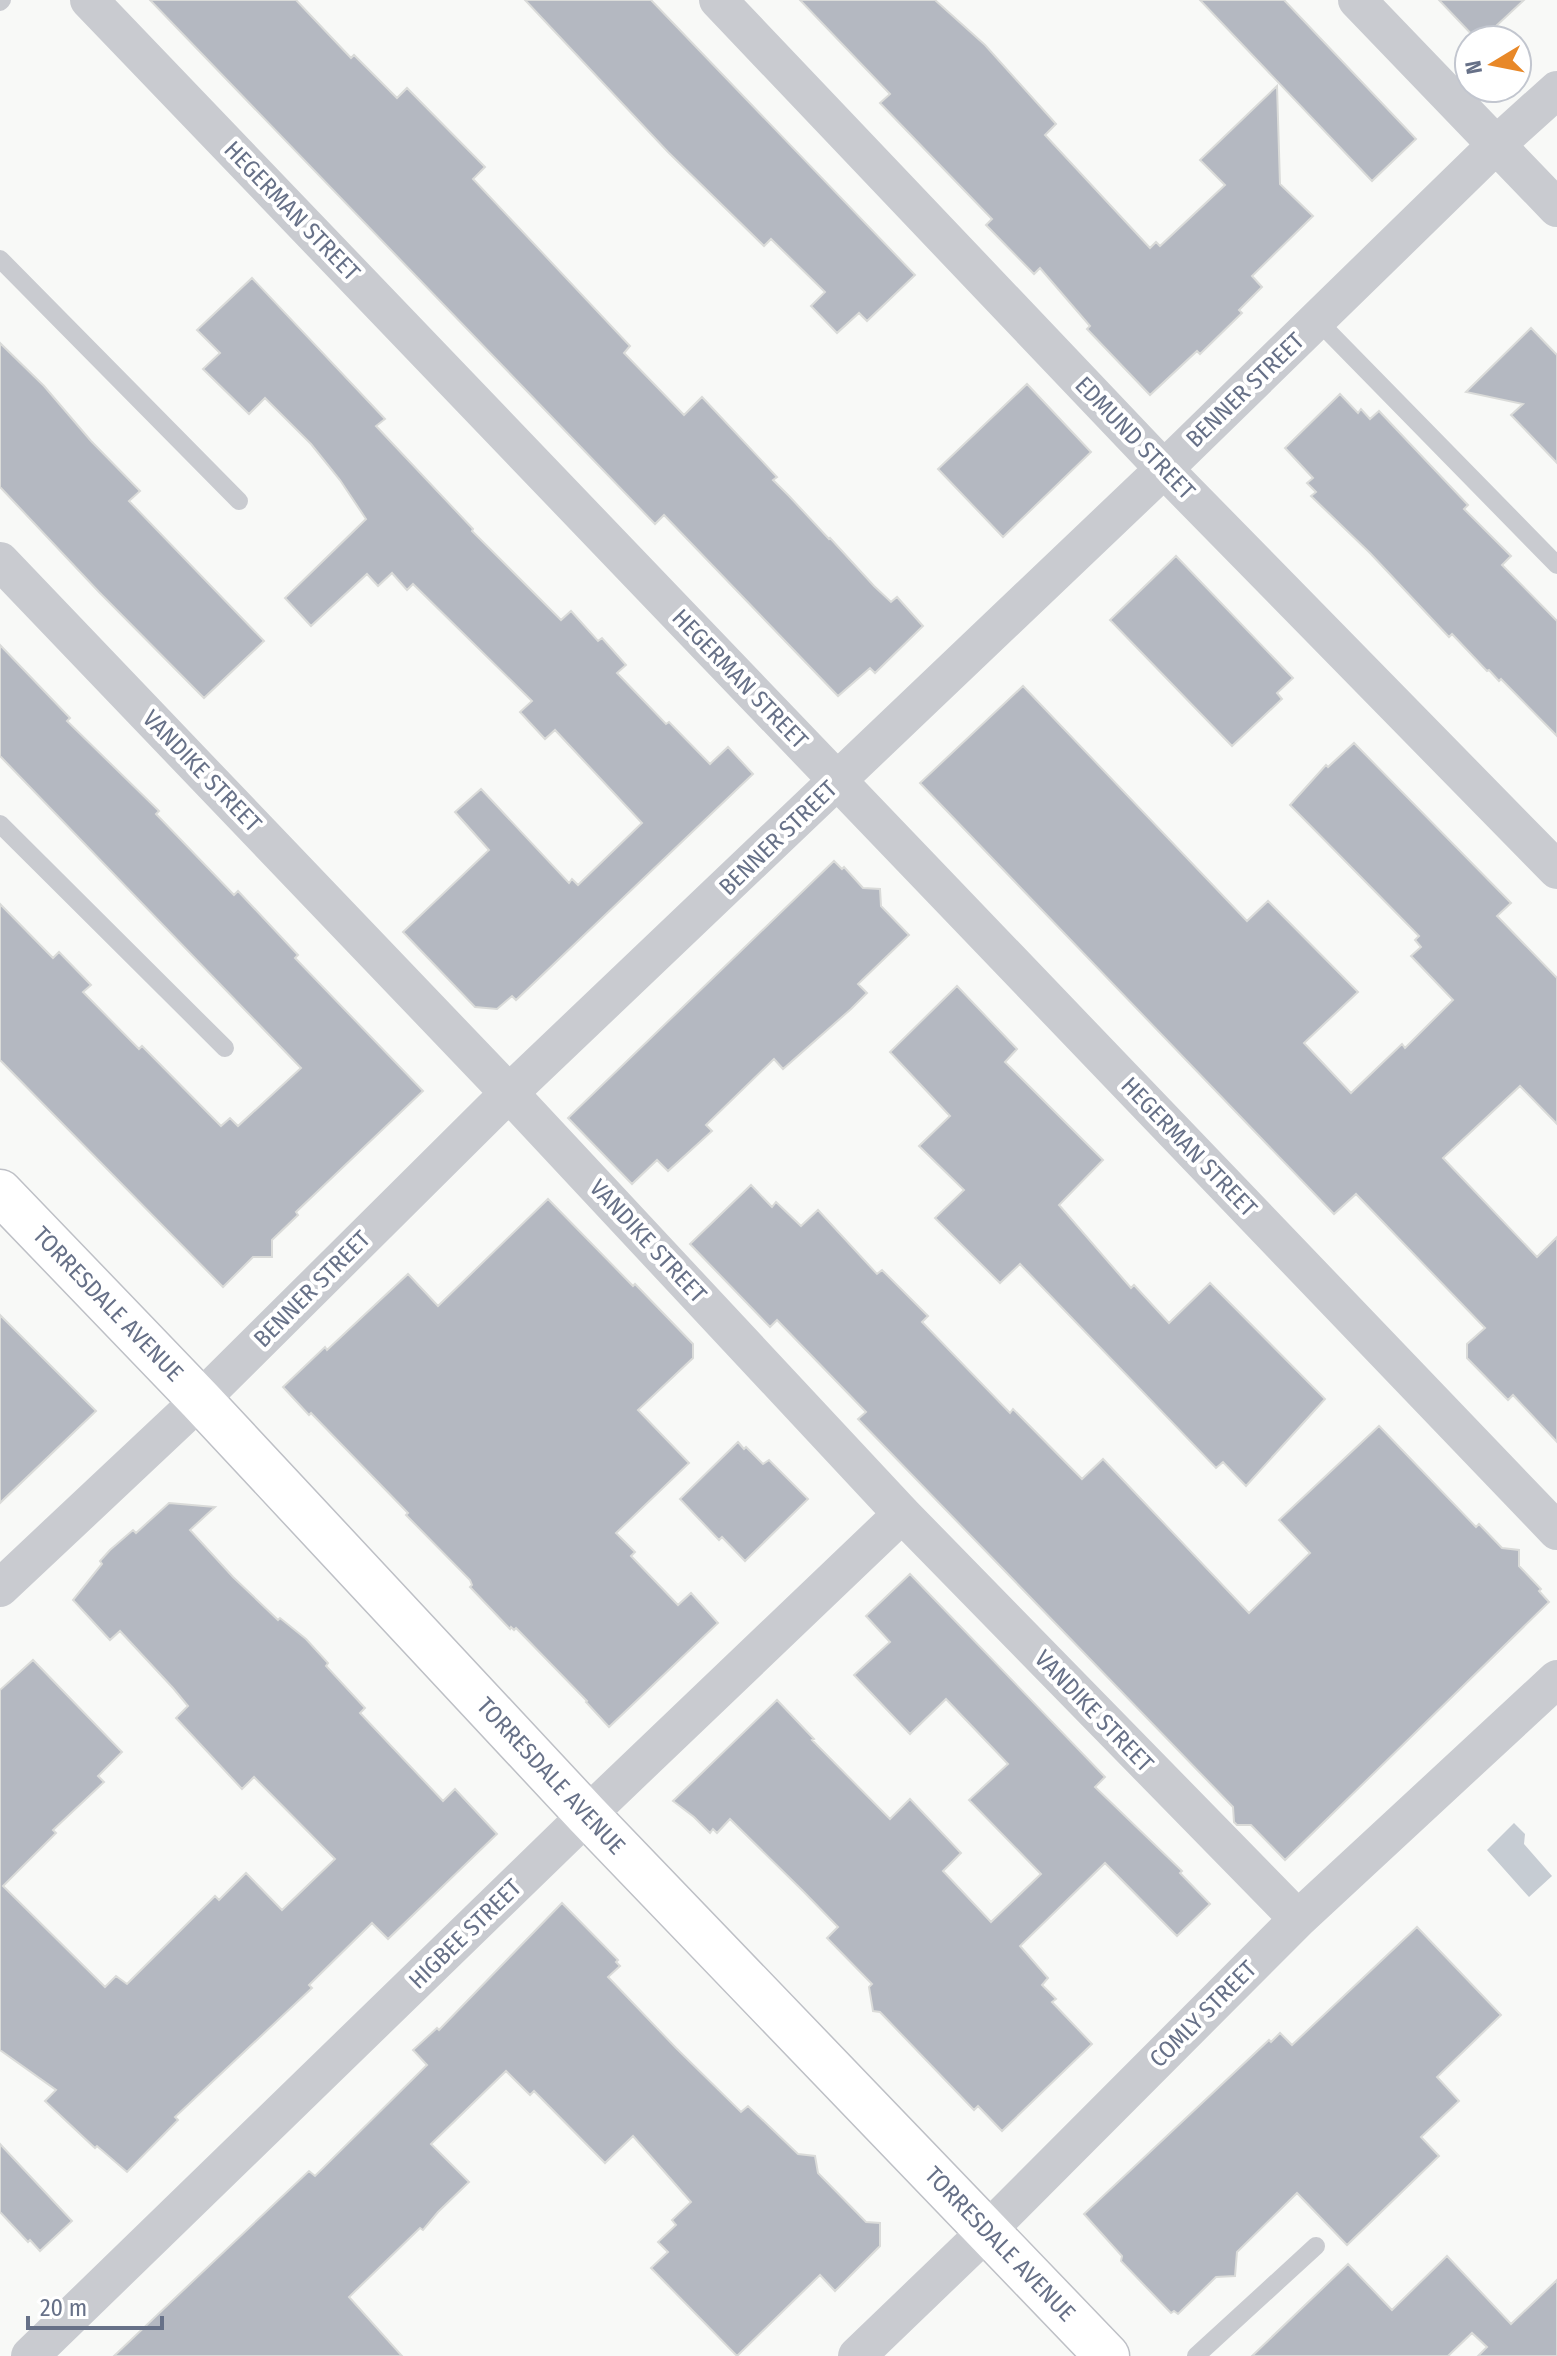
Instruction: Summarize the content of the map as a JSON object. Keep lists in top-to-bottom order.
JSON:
{
  "streets": {
    "street": [
      "HEGERMAN STREET",
      "BENNER STREET",
      "EDMUND STREET",
      "VANDIKE STREET",
      "TORRESDALE AVENUE",
      "HIGBEE STREET",
      "COMLY STREET"
    ]
  },
  "crossings": [
    ["HEGERMAN STREET", "BENNER STREET"],
    ["BENNER STREET", "EDMUND STREET"],
    ["BENNER STREET", "VANDIKE STREET"],
    ["BENNER STREET", "TORRESDALE AVENUE"],
    ["VANDIKE STREET", "HIGBEE STREET"],
    ["VANDIKE STREET", "COMLY STREET"],
    ["TORRESDALE AVENUE", "HIGBEE STREET"],
    ["TORRESDALE AVENUE", "COMLY STREET"]
  ],
  "scale_bar": "20 m",
  "north": "left"
}
